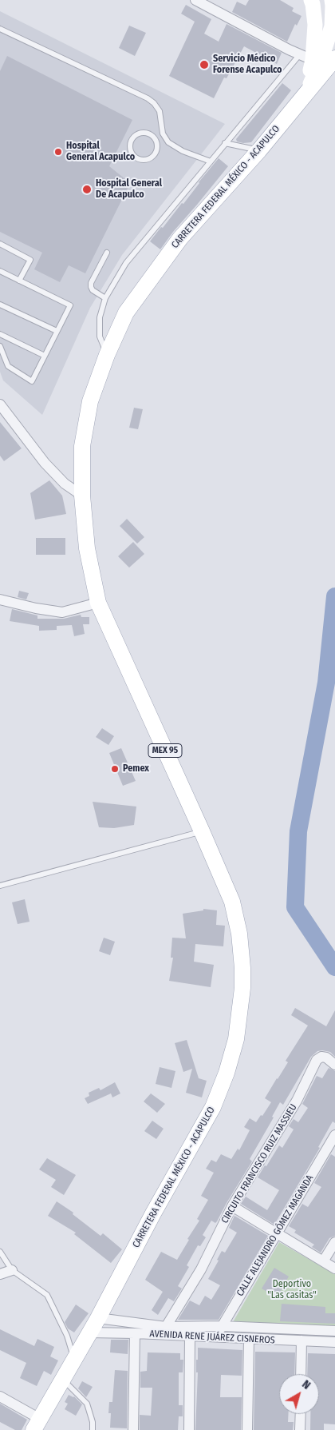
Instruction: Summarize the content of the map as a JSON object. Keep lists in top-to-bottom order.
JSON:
{
  "streets": {
    "main road": ["CARRETERA FEDERAL MÉXICO - ACAPULCO", "MEX 95"],
    "street": ["CIRCUITO FRANCISCO RUIZ MASSIEU", "CALLE ALEJANDRO GÓMEZ MAGANDA", "AVENIDA RENE JUÁREZ CISNEROS"]
  },
  "crossings": [
    ["CARRETERA FEDERAL MÉXICO - ACAPULCO", "AVENIDA RENE JUÁREZ CISNEROS"],
    ["CIRCUITO FRANCISCO RUIZ MASSIEU", "AVENIDA RENE JUÁREZ CISNEROS"],
    ["CALLE ALEJANDRO GÓMEZ MAGANDA", "AVENIDA RENE JUÁREZ CISNEROS"]
  ],
  "parks": ["Deportivo \"Las casitas\""],
  "places": [
    "Servicio Médico Forense Acapulco",
    "Hospital General Acapulco",
    "Hospital General De Acapulco",
    "Pemex"
  ],
  "north": "top right"
}
